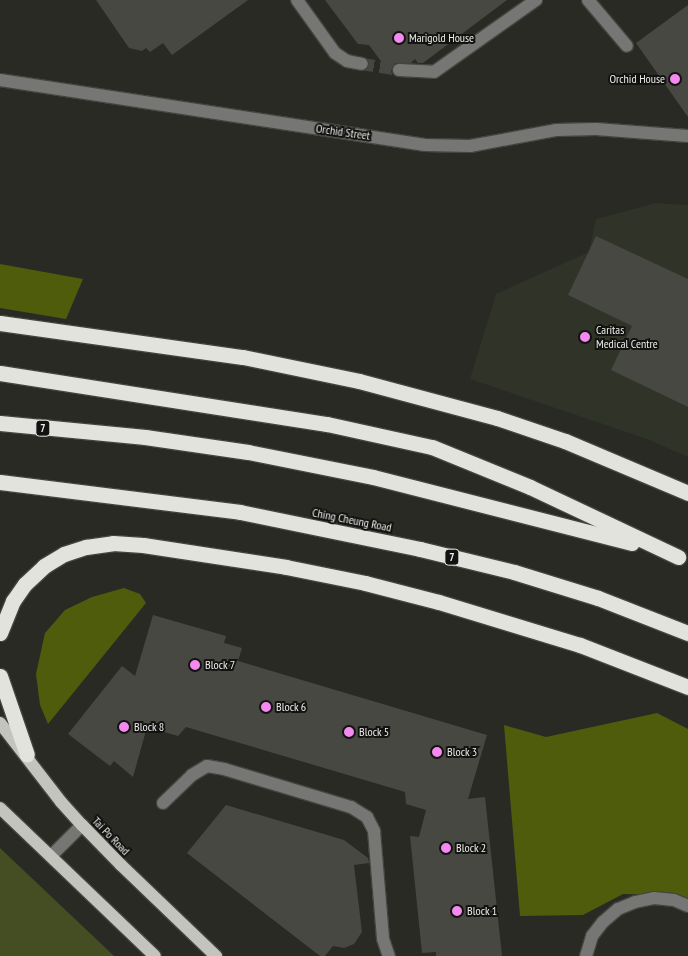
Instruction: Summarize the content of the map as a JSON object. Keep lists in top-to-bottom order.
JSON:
{
  "streets": {
    "highway": ["7", "Ching Cheung Road"],
    "main road": ["Tai Po Road"],
    "street": ["Orchid Street"]
  },
  "places": [
    "Marigold House",
    "Orchid House",
    "Caritas Medical Centre",
    "Block 7",
    "Block 6",
    "Block 8",
    "Block 5",
    "Block 3",
    "Block 2",
    "Block 1"
  ]
}
